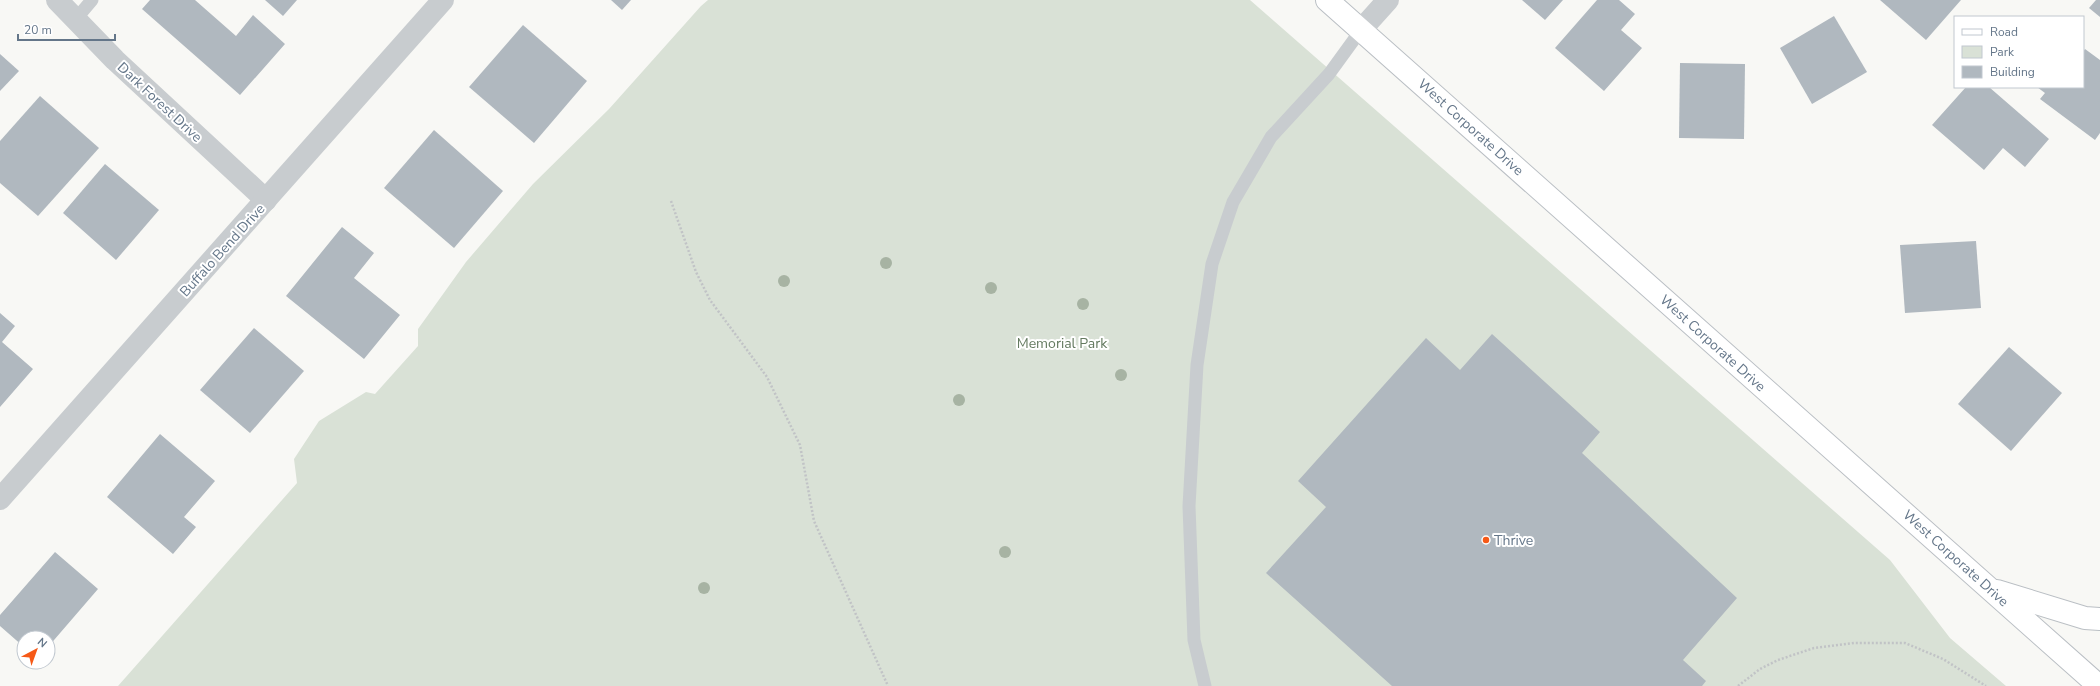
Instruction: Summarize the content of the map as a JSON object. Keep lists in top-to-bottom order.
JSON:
{
  "streets": {
    "street": ["Dark Forest Drive", "West Corporate Drive", "Buffalo Bend Drive"]
  },
  "crossings": [
    ["Dark Forest Drive", "Buffalo Bend Drive"]
  ],
  "parks": ["Memorial Park"],
  "places": ["Thrive"],
  "legend": ["Road", "Park", "Building"],
  "scale_bar": "20 m",
  "north": "top right"
}
